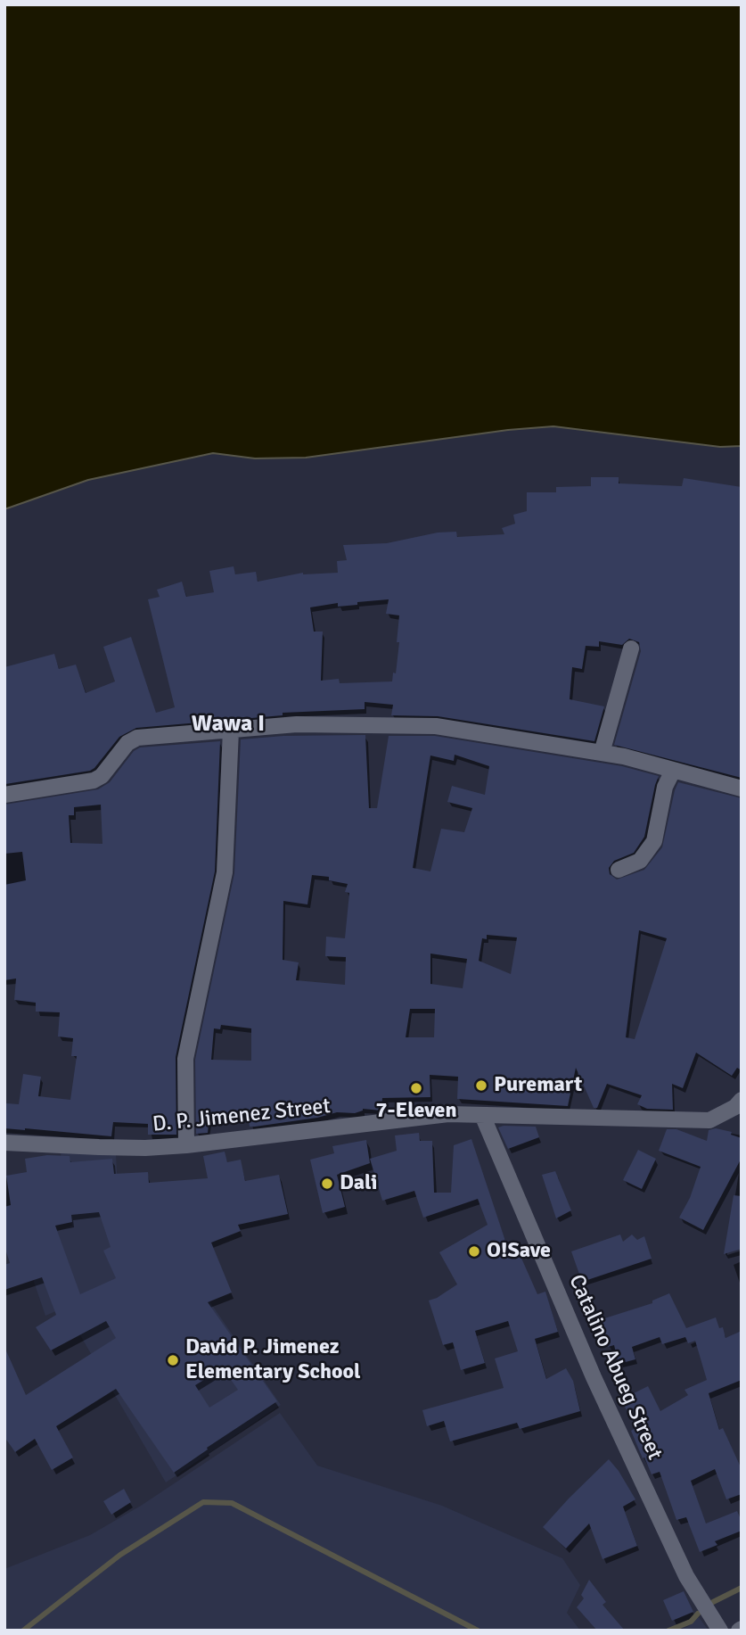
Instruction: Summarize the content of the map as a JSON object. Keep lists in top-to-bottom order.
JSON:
{
  "streets": {
    "street": ["D. P. Jimenez Street", "Catalino Abueg Street"]
  },
  "crossings": [
    ["D. P. Jimenez Street", "Catalino Abueg Street"]
  ],
  "districts": ["Wawa I"],
  "places": [
    "Puremart",
    "7-Eleven",
    "Dali",
    "O!Save",
    "David P. Jimenez Elementary School"
  ]
}
